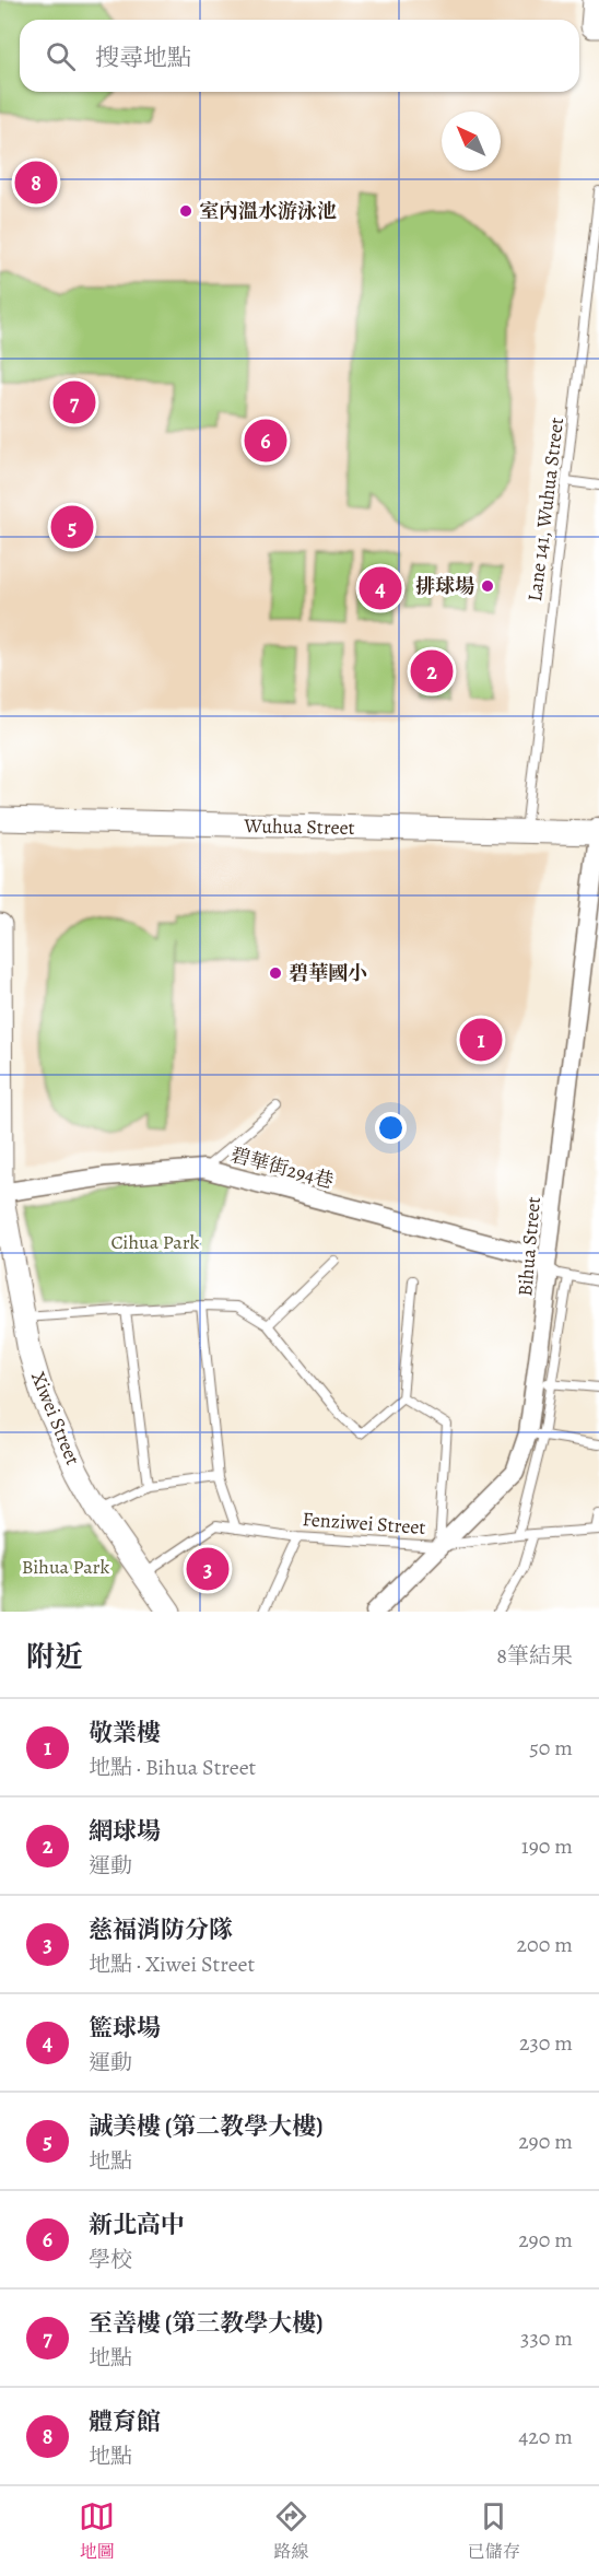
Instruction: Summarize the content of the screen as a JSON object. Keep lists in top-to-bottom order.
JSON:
{
  "streets": {
    "street": [
      "Wuhua Street",
      "碧華街294巷",
      "Bihua Street",
      "Xiwei Street"
    ],
    "lane": ["Lane 141, Wuhua Street", "Fenziwei Street"]
  },
  "crossings": [
    ["Lane 141, Wuhua Street", "Wuhua Street"],
    ["Wuhua Street", "Bihua Street"],
    ["碧華街294巷", "Bihua Street"],
    ["碧華街294巷", "Xiwei Street"],
    ["Bihua Street", "Fenziwei Street"],
    ["Xiwei Street", "Fenziwei Street"]
  ],
  "parks": ["Cihua Park", "Bihua Park"],
  "places": ["室內溫水游泳池", "排球場", "碧華國小"],
  "north": "top left",
  "page": {
    "search": "搜尋地點",
    "pins": [
      "8",
      "7",
      "6",
      "5",
      "4",
      "2",
      "1",
      "3"
    ],
    "heading": ["附近", "8筆結果"],
    "list": [
      {
        "mark": "1",
        "name": "敬業樓",
        "note": "地點 · Bihua Street",
        "value": "50 m"
      },
      {
        "mark": "2",
        "name": "網球場",
        "note": "運動",
        "value": "190 m"
      },
      {
        "mark": "3",
        "name": "慈福消防分隊",
        "note": "地點 · Xiwei Street",
        "value": "200 m"
      },
      {
        "mark": "4",
        "name": "籃球場",
        "note": "運動",
        "value": "230 m"
      },
      {
        "mark": "5",
        "name": "誠美樓 (第二教學大樓)",
        "note": "地點",
        "value": "290 m"
      },
      {
        "mark": "6",
        "name": "新北高中",
        "note": "學校",
        "value": "290 m"
      },
      {
        "mark": "7",
        "name": "至善樓 (第三教學大樓)",
        "note": "地點",
        "value": "330 m"
      },
      {
        "mark": "8",
        "name": "體育館",
        "note": "地點",
        "value": "420 m"
      }
    ],
    "nav": ["地圖", "路線", "已儲存"]
  }
}
